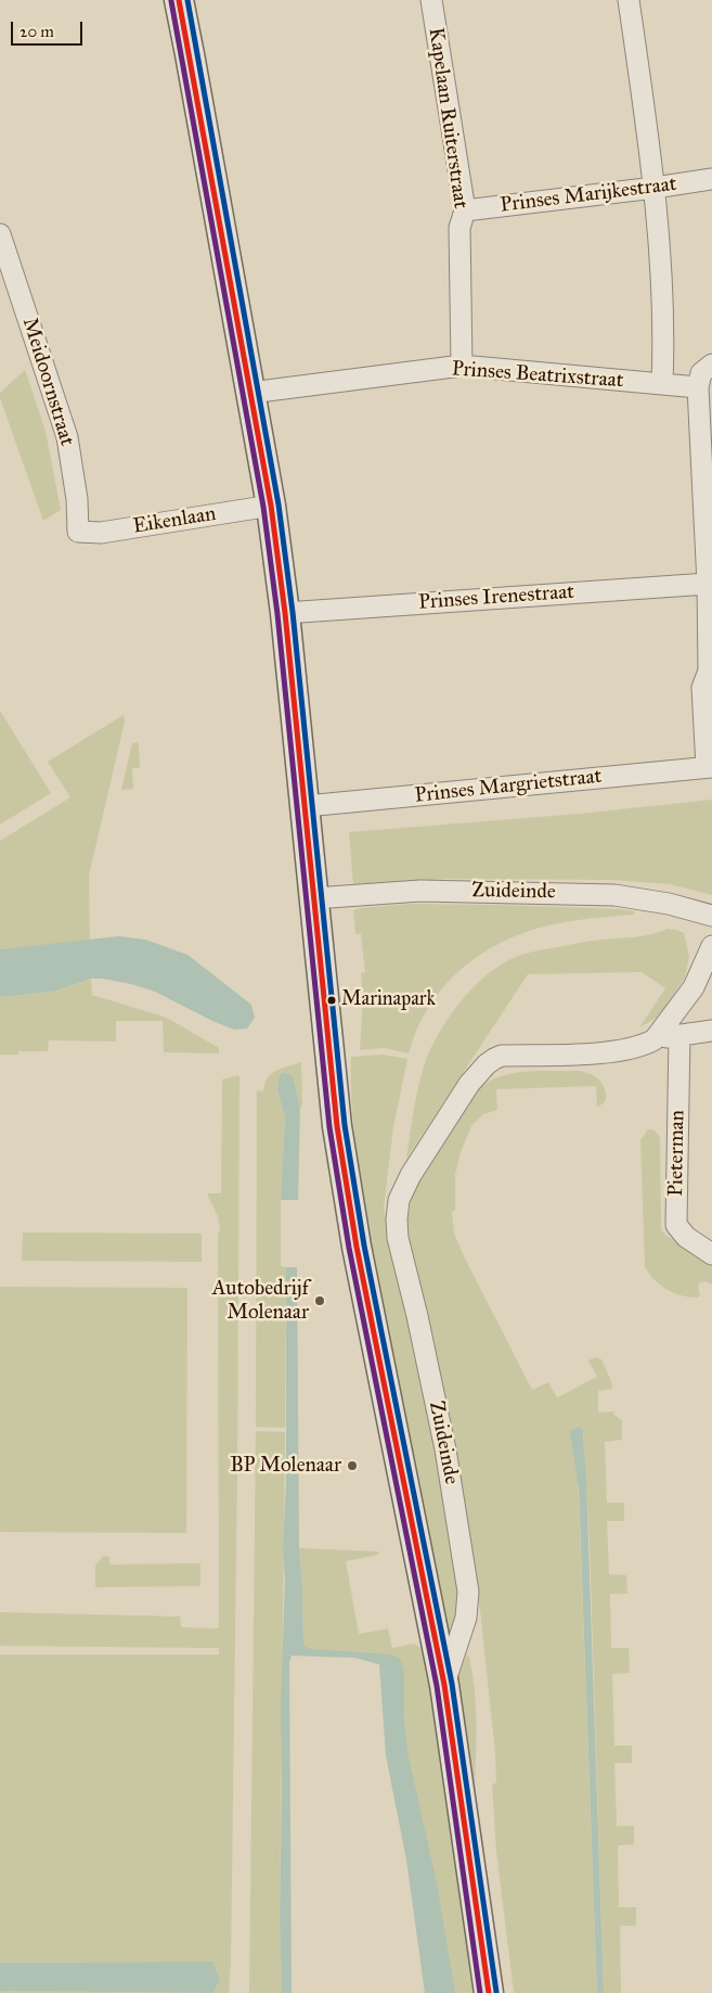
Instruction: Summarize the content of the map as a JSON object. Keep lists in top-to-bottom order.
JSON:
{
  "streets": {
    "street": [
      "Kapelaan Ruiterstraat",
      "Prinses Marijkestraat",
      "Prinses Beatrixstraat",
      "Meidoornstraat",
      "Eikenlaan",
      "Prinses Irenestraat",
      "Prinses Margrietstraat",
      "Zuideinde",
      "Pieterman"
    ]
  },
  "crossings": [
    ["Kapelaan Ruiterstraat", "Prinses Marijkestraat"],
    ["Kapelaan Ruiterstraat", "Prinses Beatrixstraat"],
    ["Meidoornstraat", "Eikenlaan"]
  ],
  "places": ["Marinapark", "Autobedrijf Molenaar", "BP Molenaar"],
  "scale_bar": "20 m"
}
